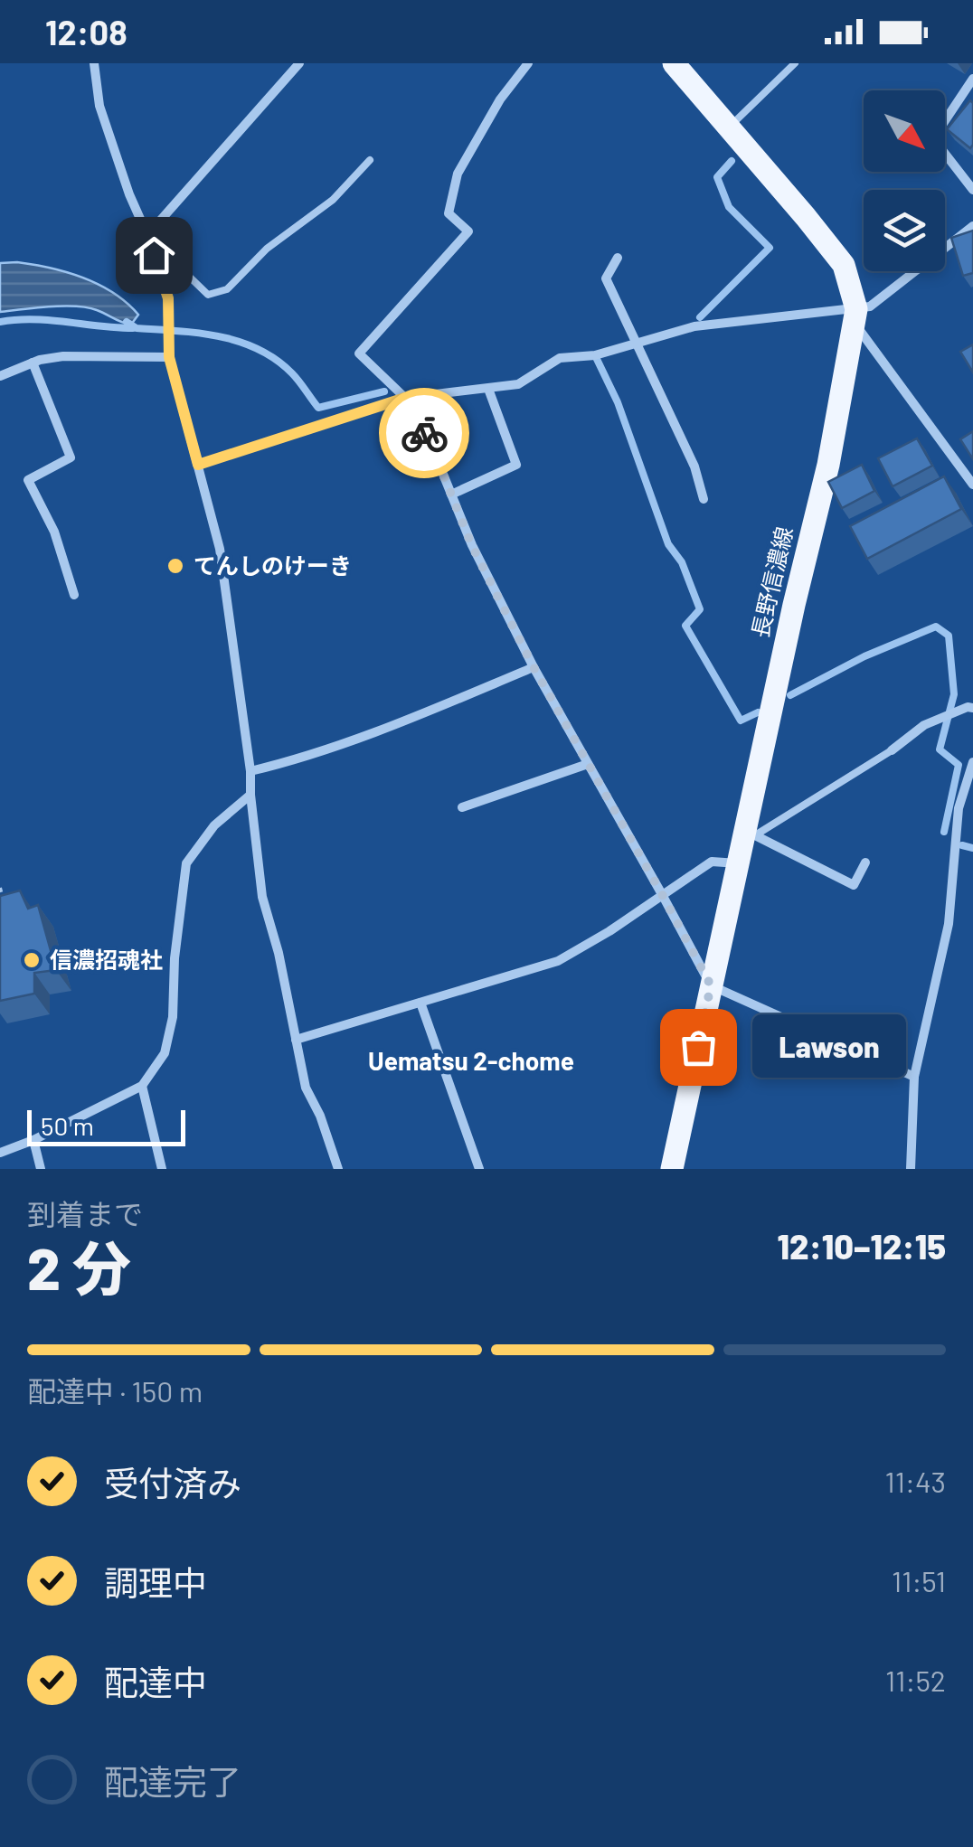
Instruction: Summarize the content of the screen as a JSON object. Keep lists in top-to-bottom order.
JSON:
{
  "streets": {
    "main road": ["長野信濃線"]
  },
  "districts": ["Uematsu 2-chome"],
  "places": ["てんしのけーき", "信濃招魂社", "Lawson"],
  "scale_bar": "50 m",
  "north": "bottom right",
  "page": {
    "status": "12:08",
    "bubble": "Lawson",
    "scale": "50 m",
    "heading": ["2 分", "到着まで", "12:10–12:15"],
    "bar": "配達中 · 150 m",
    "list": [
      ["受付済み", "11:43"],
      ["調理中", "11:51"],
      ["配達中", "11:52"],
      "配達完了"
    ]
  }
}
